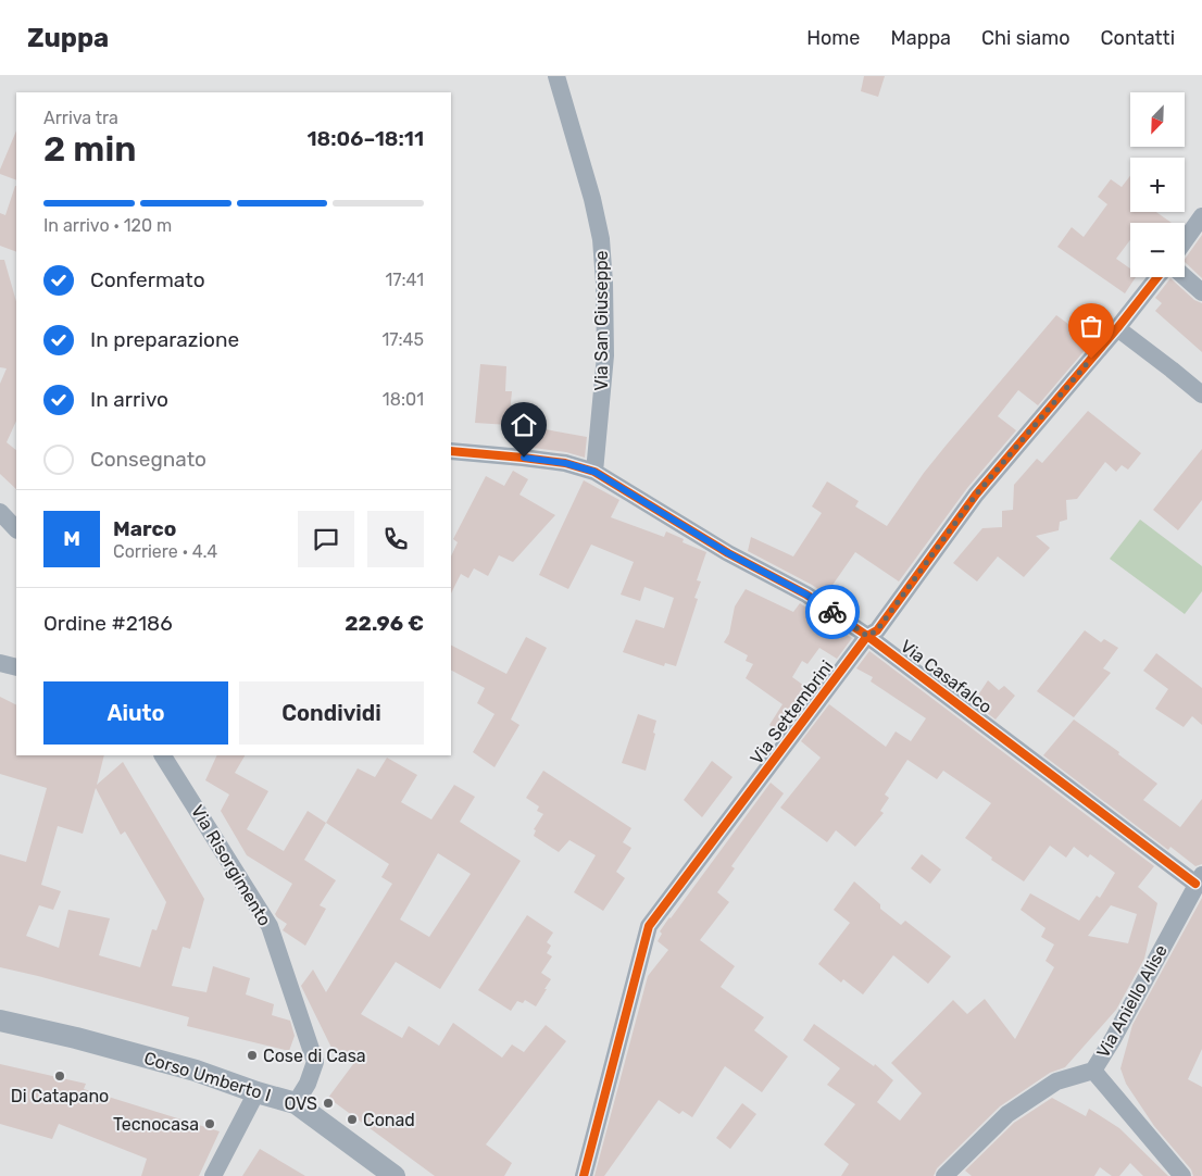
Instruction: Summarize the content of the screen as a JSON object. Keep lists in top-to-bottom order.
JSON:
{
  "streets": {
    "street": [
      "Via San Giuseppe",
      "Via Casafalco",
      "Via Settembrini",
      "Via Risorgimento",
      "Via Aniello Alise",
      "Corso Umberto I"
    ]
  },
  "crossings": [
    ["Via San Giuseppe", "Via Casafalco"],
    ["Via Casafalco", "Via Settembrini"],
    ["Via Casafalco", "Via Aniello Alise"],
    ["Via Risorgimento", "Corso Umberto I"]
  ],
  "places": [
    "Cose di Casa",
    "Di Catapano",
    "OVS",
    "Conad",
    "Tecnocasa"
  ],
  "north": "bottom left",
  "page": {
    "header": "Zuppa",
    "nav": [
      "Home",
      "Mappa",
      "Chi siamo",
      "Contatti"
    ],
    "map_buttons": ["+", "−"],
    "heading": ["2 min", "Arriva tra", "18:06–18:11"],
    "panel": [
      "Marco",
      "Corriere · 4.4",
      "Ordine #2186",
      "22.96 €"
    ],
    "bar": "In arrivo · 120 m",
    "list": [
      ["Confermato", "17:41"],
      ["In preparazione", "17:45"],
      ["In arrivo", "18:01"],
      "Consegnato"
    ],
    "round": "M",
    "buttons": ["Aiuto", "Condividi"]
  }
}
